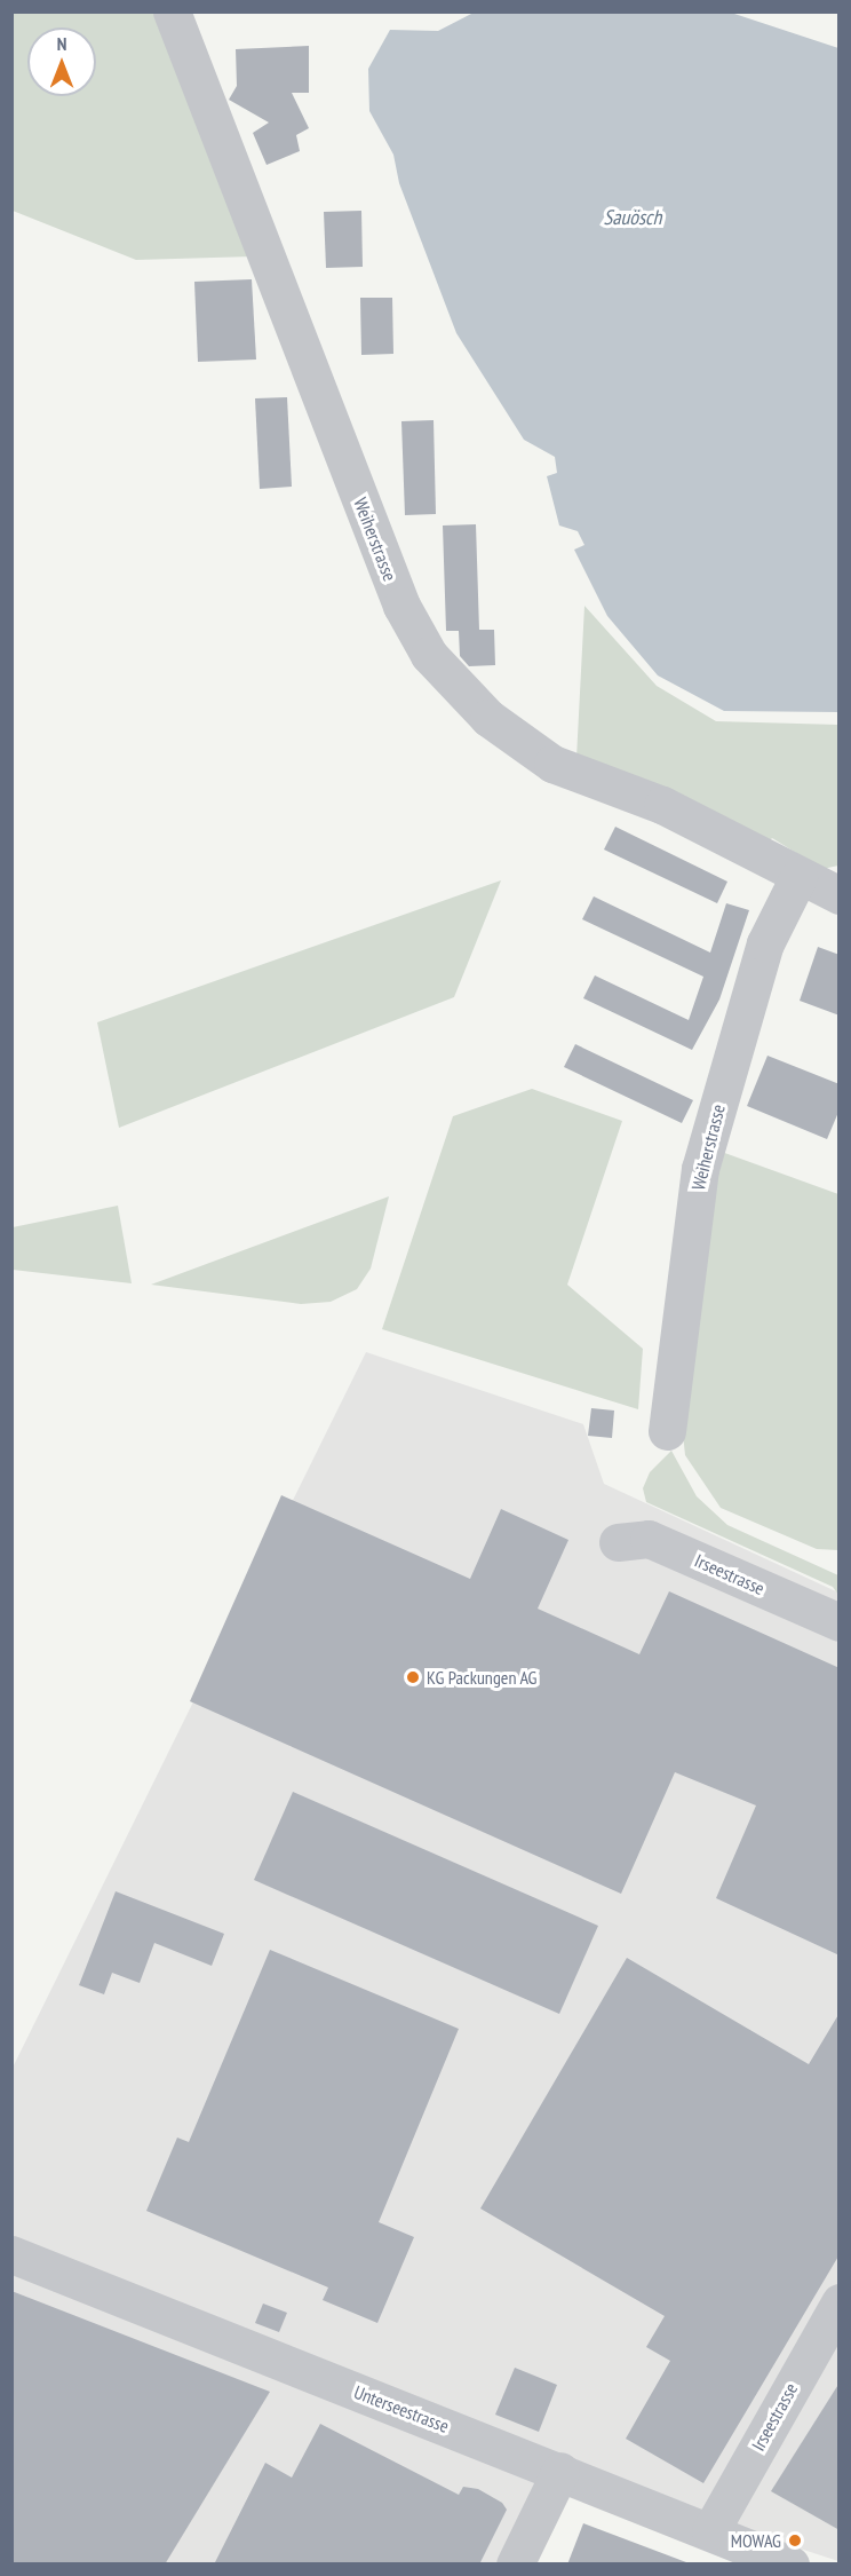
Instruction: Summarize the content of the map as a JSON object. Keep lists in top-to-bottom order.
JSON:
{
  "streets": {
    "street": ["Weiherstrasse", "Irseestrasse", "Unterseestrasse"]
  },
  "crossings": [
    ["Irseestrasse", "Unterseestrasse"]
  ],
  "water": ["Sauösch"],
  "places": ["KG Packungen AG", "MOWAG"],
  "north": "top"
}
